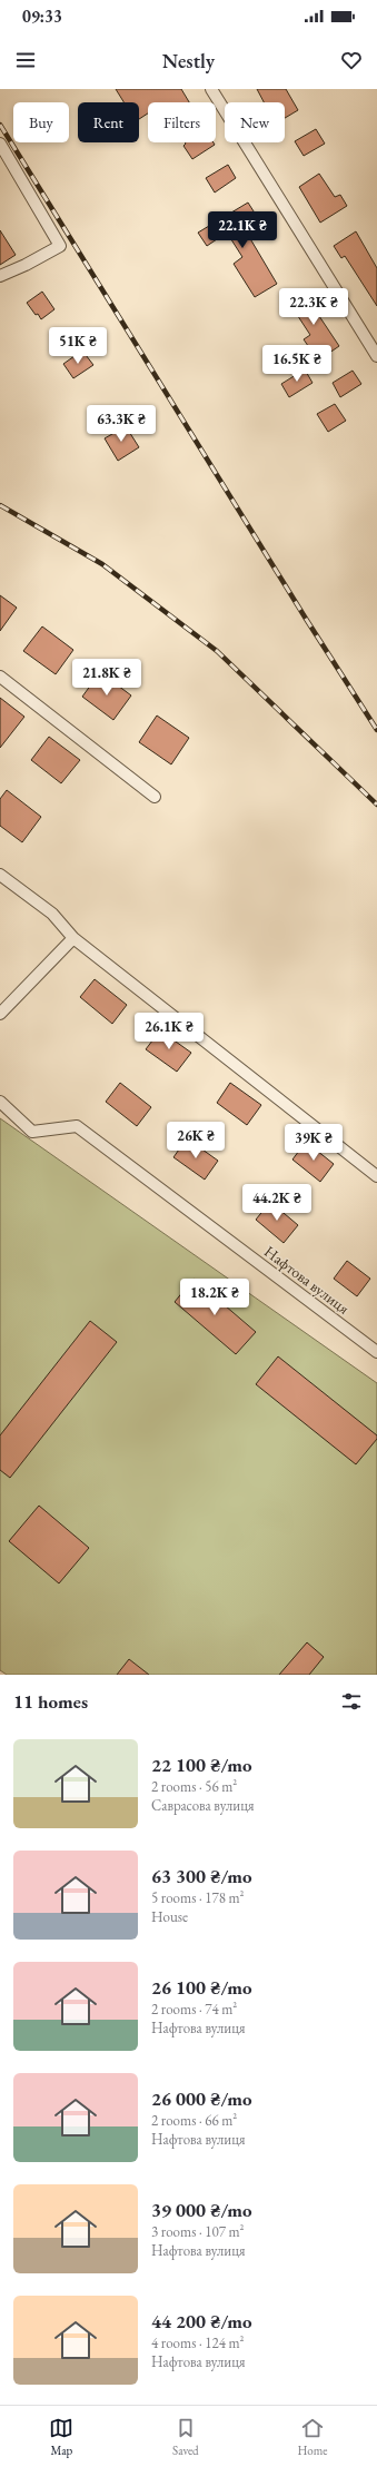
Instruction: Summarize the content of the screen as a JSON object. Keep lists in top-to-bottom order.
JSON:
{
  "streets": {
    "street": ["Нафтова вулиця"]
  },
  "page": {
    "status": "09:33",
    "header": "Nestly",
    "chip": [
      "Buy",
      "Rent",
      "Filters",
      "New"
    ],
    "price": [
      "22.1K ₴",
      "22.3K ₴",
      "51K ₴",
      "16.5K ₴",
      "63.3K ₴",
      "21.8K ₴",
      "26.1K ₴",
      "26K ₴",
      "39K ₴",
      "44.2K ₴",
      "18.2K ₴"
    ],
    "heading": "11 homes",
    "list": [
      {
        "name": "22 100 ₴/mo",
        "note": "2 rooms · 56 m² · Саврасова вулиця"
      },
      {
        "name": "63 300 ₴/mo",
        "note": "5 rooms · 178 m² · House"
      },
      {
        "name": "26 100 ₴/mo",
        "note": "2 rooms · 74 m² · Нафтова вулиця"
      },
      {
        "name": "26 000 ₴/mo",
        "note": "2 rooms · 66 m² · Нафтова вулиця"
      },
      {
        "name": "39 000 ₴/mo",
        "note": "3 rooms · 107 m² · Нафтова вулиця"
      },
      {
        "name": "44 200 ₴/mo",
        "note": "4 rooms · 124 m² · Нафтова вулиця"
      }
    ],
    "tabs": ["Map", "Saved", "Home"]
  }
}
